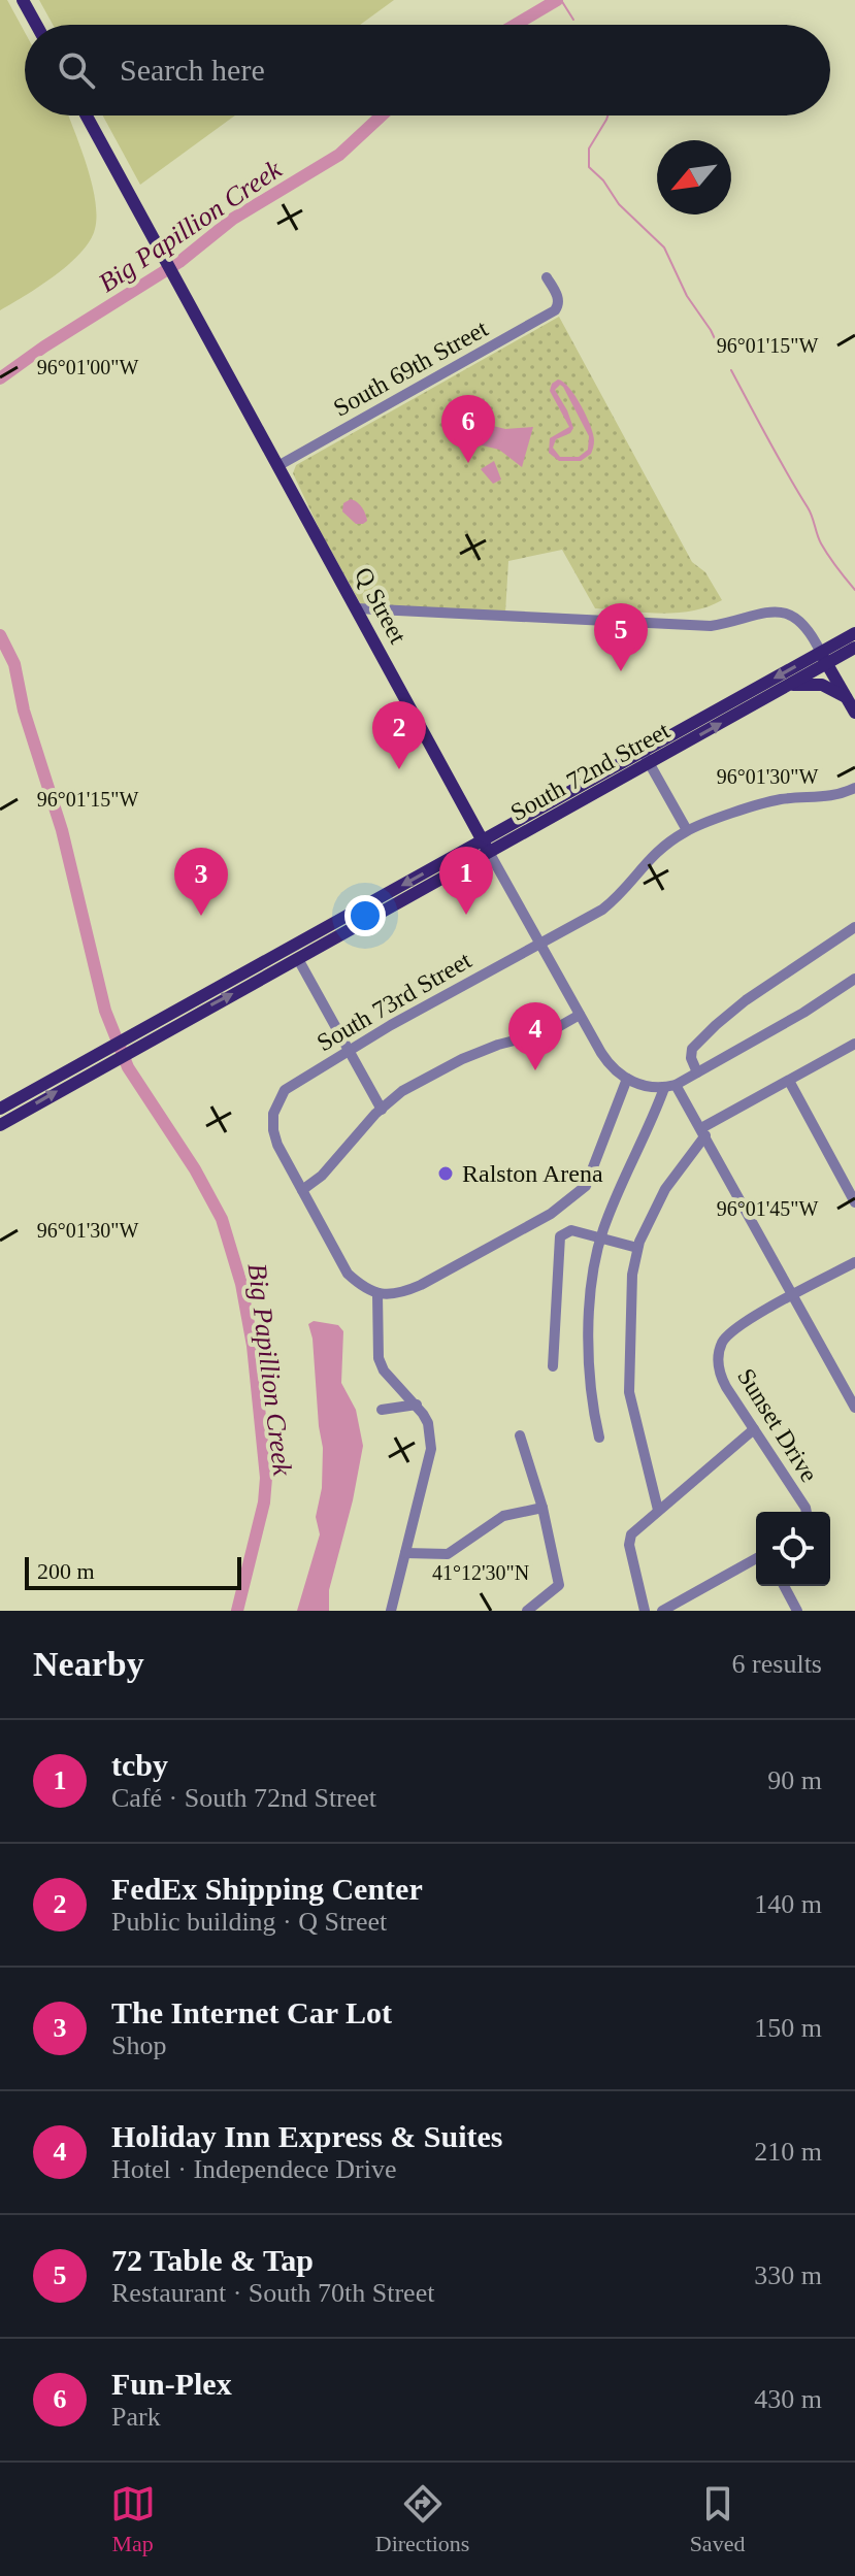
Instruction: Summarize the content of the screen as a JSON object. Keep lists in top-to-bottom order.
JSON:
{
  "streets": {
    "main road": ["Q Street", "South 72nd Street"],
    "street": ["South 69th Street", "South 73rd Street", "Sunset Drive"]
  },
  "crossings": [
    ["South 69th Street", "Q Street"],
    ["Q Street", "South 72nd Street"],
    ["Q Street", "South 73rd Street"]
  ],
  "water": ["Big Papillion Creek"],
  "places": ["Ralston Arena"],
  "scale_bar": "200 m",
  "north": "bottom left",
  "page": {
    "search": "Search here",
    "pins": [
      "6",
      "5",
      "2",
      "1",
      "3",
      "4"
    ],
    "scale": "200 m",
    "heading": ["Nearby", "6 results"],
    "list": [
      {
        "mark": "1",
        "name": "tcby",
        "note": "Café · South 72nd Street",
        "value": "90 m"
      },
      {
        "mark": "2",
        "name": "FedEx Shipping Center",
        "note": "Public building · Q Street",
        "value": "140 m"
      },
      {
        "mark": "3",
        "name": "The Internet Car Lot",
        "note": "Shop",
        "value": "150 m"
      },
      {
        "mark": "4",
        "name": "Holiday Inn Express & Suites",
        "note": "Hotel · Independece Drive",
        "value": "210 m"
      },
      {
        "mark": "5",
        "name": "72 Table & Tap",
        "note": "Restaurant · South 70th Street",
        "value": "330 m"
      },
      {
        "mark": "6",
        "name": "Fun-Plex",
        "note": "Park",
        "value": "430 m"
      }
    ],
    "nav": ["Map", "Directions", "Saved"]
  },
  "coordinates": [
    "96°01'15\"W",
    "96°01'00\"W",
    "96°01'30\"W",
    "96°01'45\"W",
    "41°12'30\"N"
  ]
}
